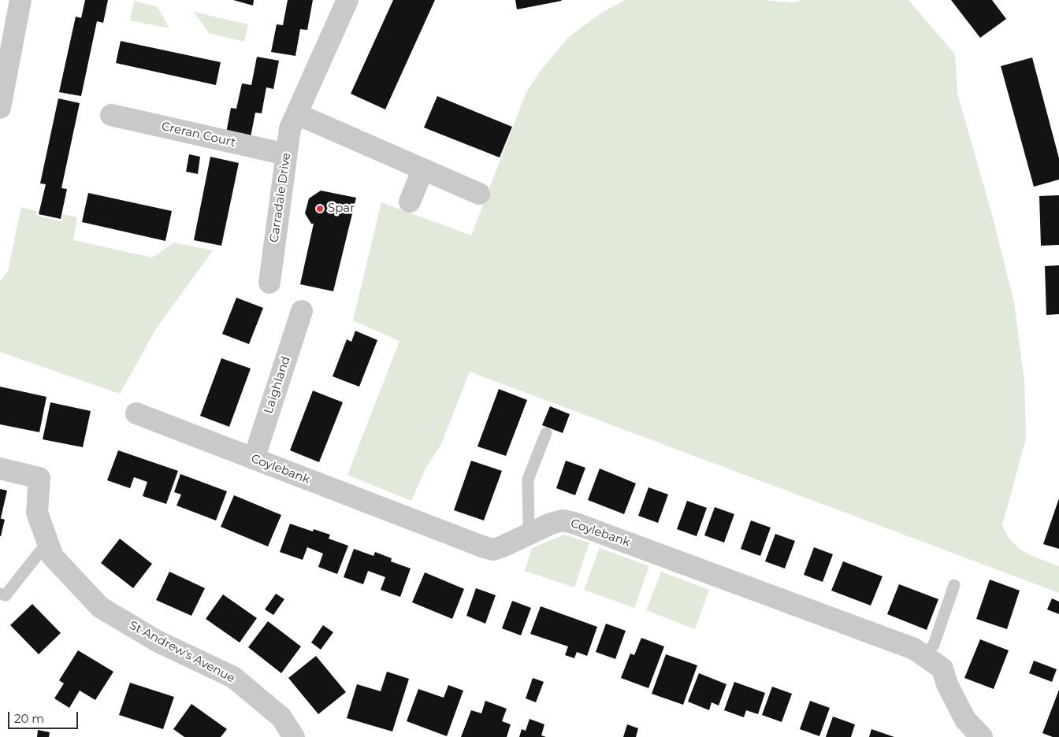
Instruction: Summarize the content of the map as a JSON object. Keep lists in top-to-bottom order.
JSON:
{
  "streets": {
    "street": [
      "Creran Court",
      "Carradale Drive",
      "Laighland",
      "Coylebank",
      "St Andrew's Avenue"
    ]
  },
  "crossings": [
    ["Creran Court", "Carradale Drive"],
    ["Laighland", "Coylebank"]
  ],
  "places": ["Spar"],
  "scale_bar": "20 m"
}
